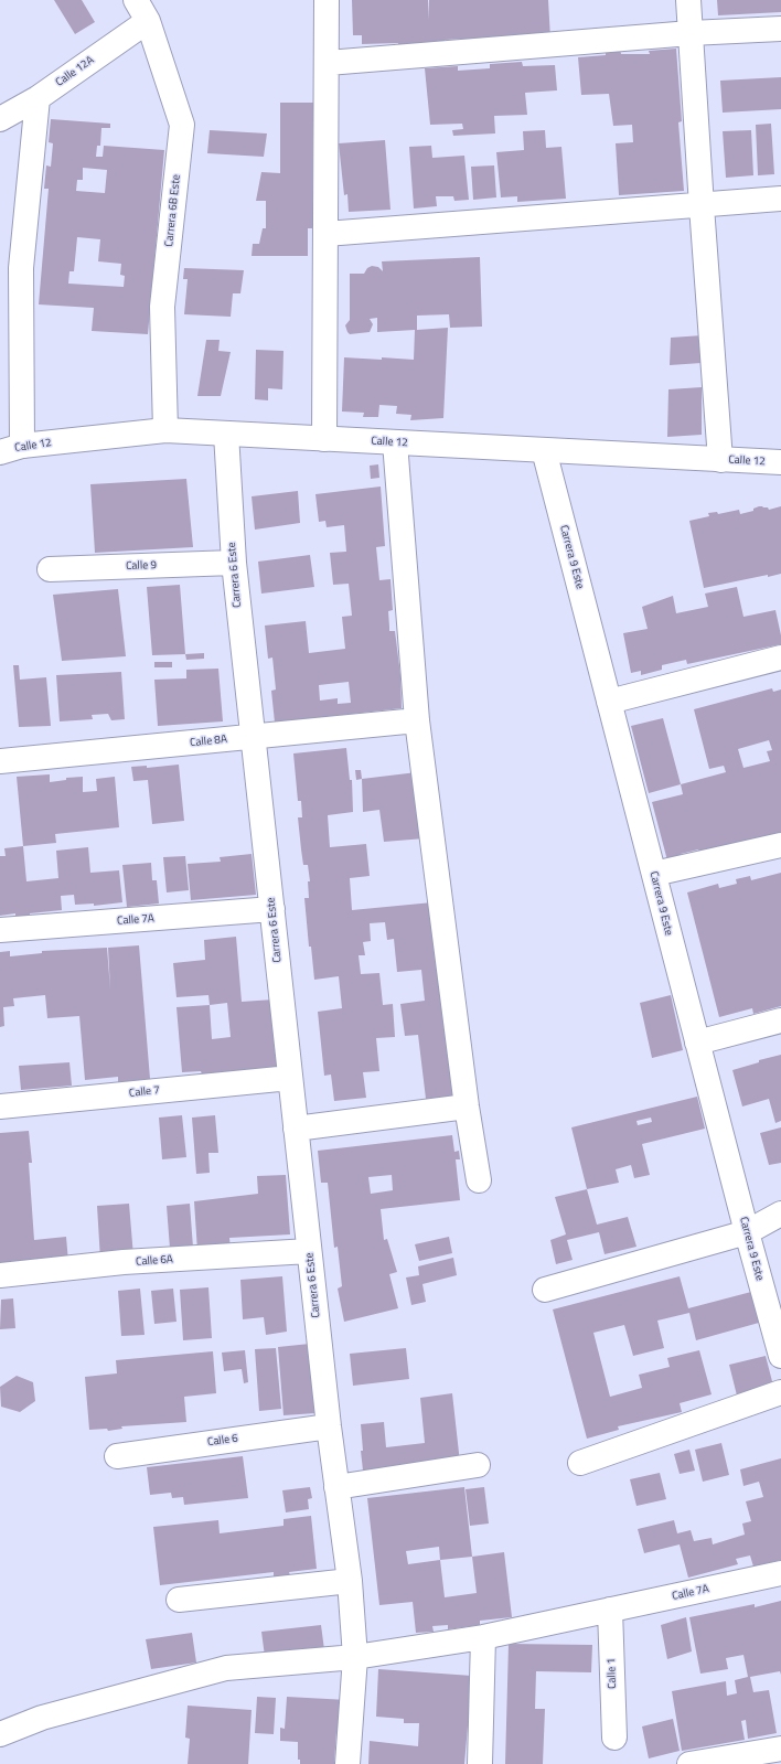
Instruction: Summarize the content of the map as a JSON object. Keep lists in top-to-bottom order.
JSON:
{
  "streets": {
    "street": [
      "Calle 12A",
      "Carrera 6B Este",
      "Calle 12",
      "Carrera 9 Este",
      "Calle 9",
      "Carrera 6 Este",
      "Calle 8A",
      "Calle 7A",
      "Calle 7",
      "Calle 6A",
      "Calle 6",
      "Calle 1"
    ]
  },
  "crossings": [
    ["Calle 12A", "Carrera 6B Este"],
    ["Carrera 6B Este", "Calle 12"],
    ["Calle 12", "Carrera 9 Este"],
    ["Calle 12", "Carrera 6 Este"],
    ["Calle 9", "Carrera 6 Este"],
    ["Carrera 6 Este", "Calle 8A"],
    ["Carrera 6 Este", "Calle 7A"],
    ["Carrera 6 Este", "Calle 7"],
    ["Carrera 6 Este", "Calle 6A"],
    ["Carrera 6 Este", "Calle 6"],
    ["Calle 7A", "Calle 1"]
  ]
}
